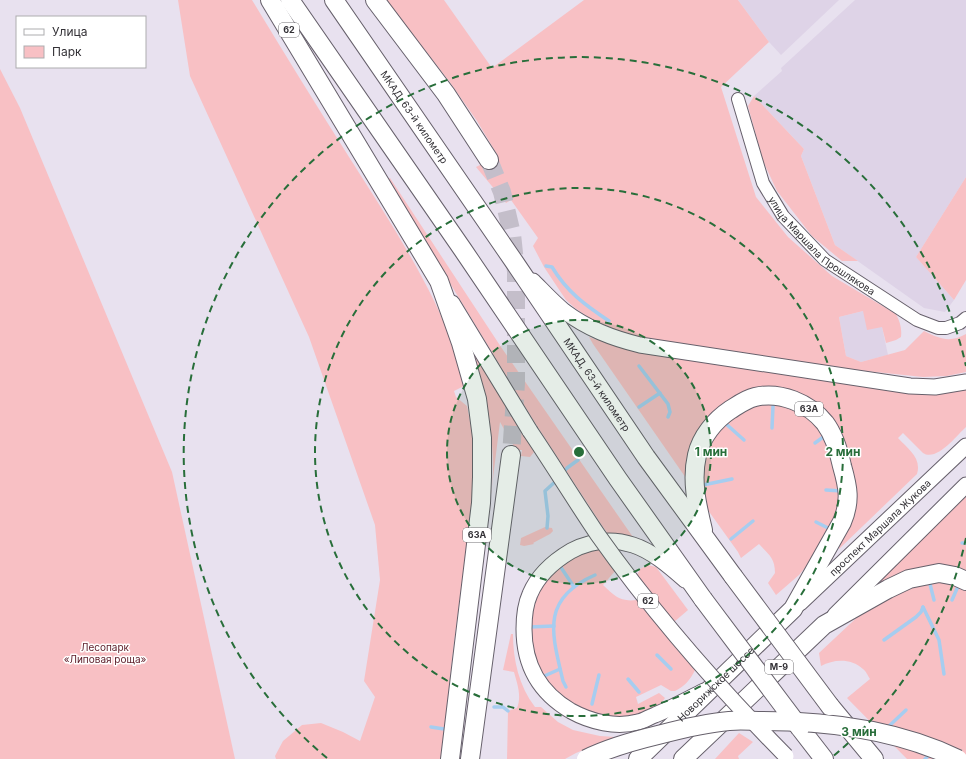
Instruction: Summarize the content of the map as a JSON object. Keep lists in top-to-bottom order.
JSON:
{
  "streets": {
    "highway": [
      "62",
      "МКАД, 63-й километр",
      "63A",
      "М-9",
      "Новорижское шоссе"
    ],
    "main road": ["проспект Маршала Жукова"],
    "street": ["улица Маршала Прошлякова"]
  },
  "crossings": [
    ["62", "63A"],
    ["МКАД, 63-й километр", "63A"],
    ["63A", "проспект Маршала Жукова"],
    ["63A", "Новорижское шоссе"],
    ["проспект Маршала Жукова", "Новорижское шоссе"]
  ],
  "parks": ["Лесопарк «Липовая роща»"],
  "legend": ["Улица", "Парк"],
  "rings": ["1 мин", "2 мин", "3 мин"]
}
